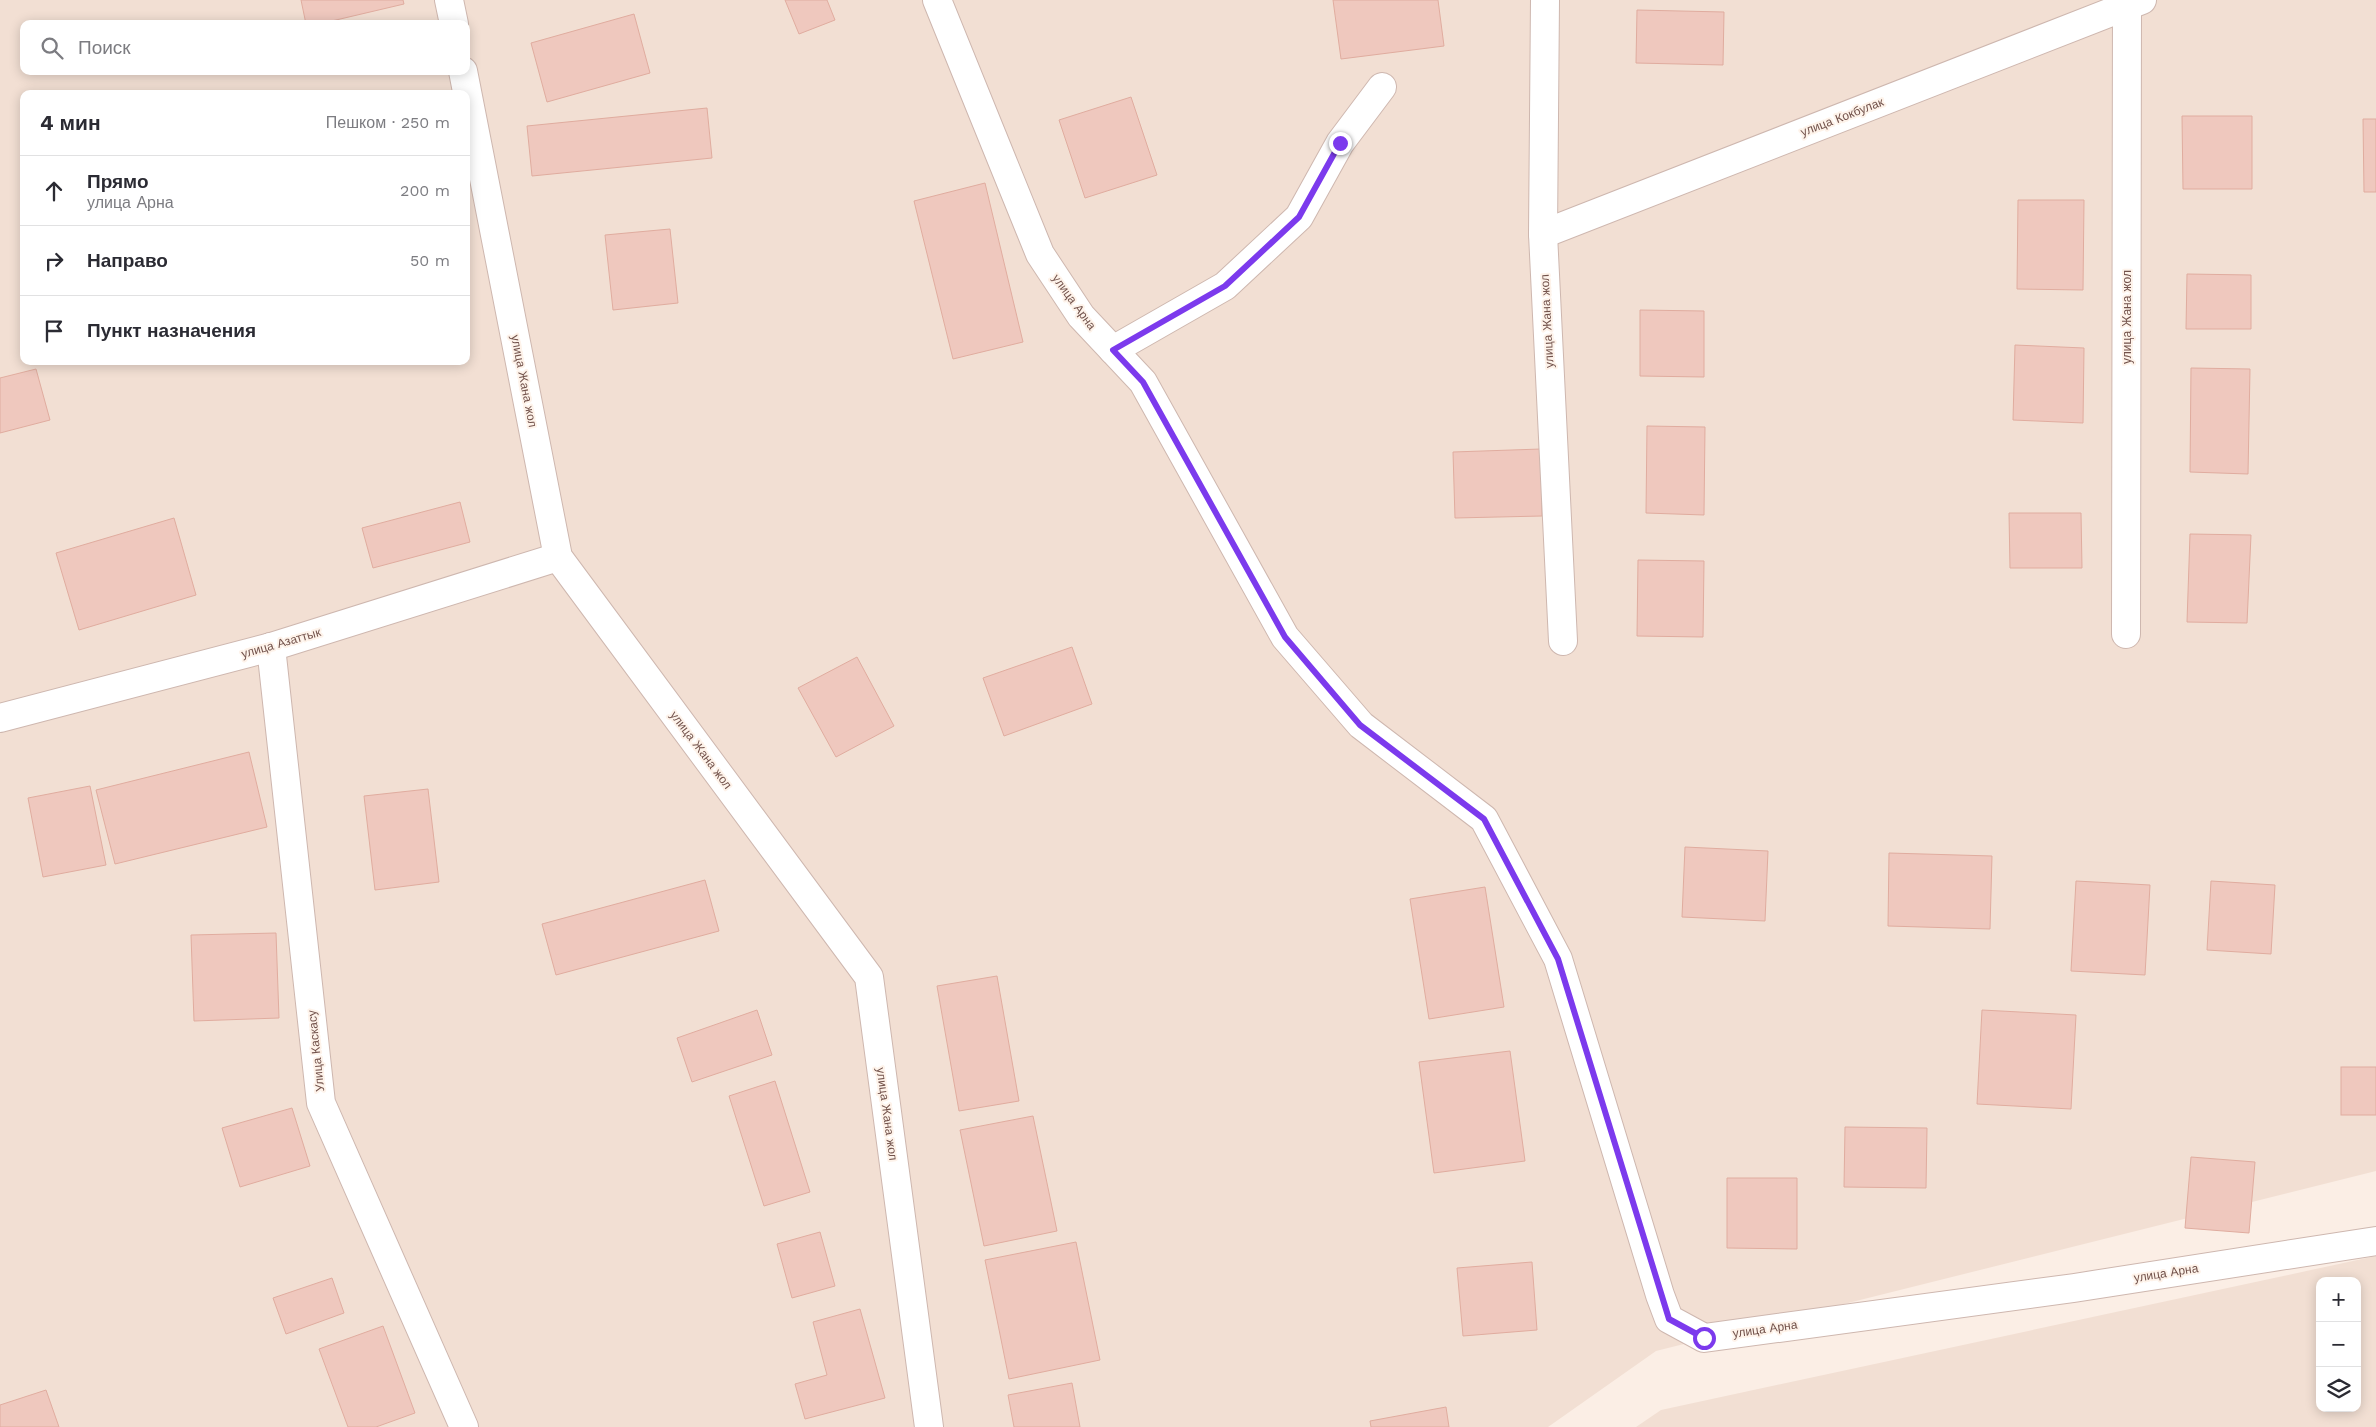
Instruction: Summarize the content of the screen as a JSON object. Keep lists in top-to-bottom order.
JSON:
{
  "streets": {
    "street": [
      "улица Кокбулак",
      "улица Арна",
      "улица Жана жол",
      "улица Азаттык",
      "Улица Каскасу"
    ]
  },
  "crossings": [
    ["улица Кокбулак", "улица Жана жол"],
    ["улица Жана жол", "улица Азаттык"],
    ["улица Азаттык", "Улица Каскасу"]
  ],
  "page": {
    "search": "Поиск",
    "heading": ["4 мин", "Пешком · 250 m"],
    "list": [
      ["Прямо", "улица Арна", "200 m"],
      ["Направо", "50 m"],
      "Пункт назначения"
    ],
    "map_buttons": ["+", "−"]
  }
}
